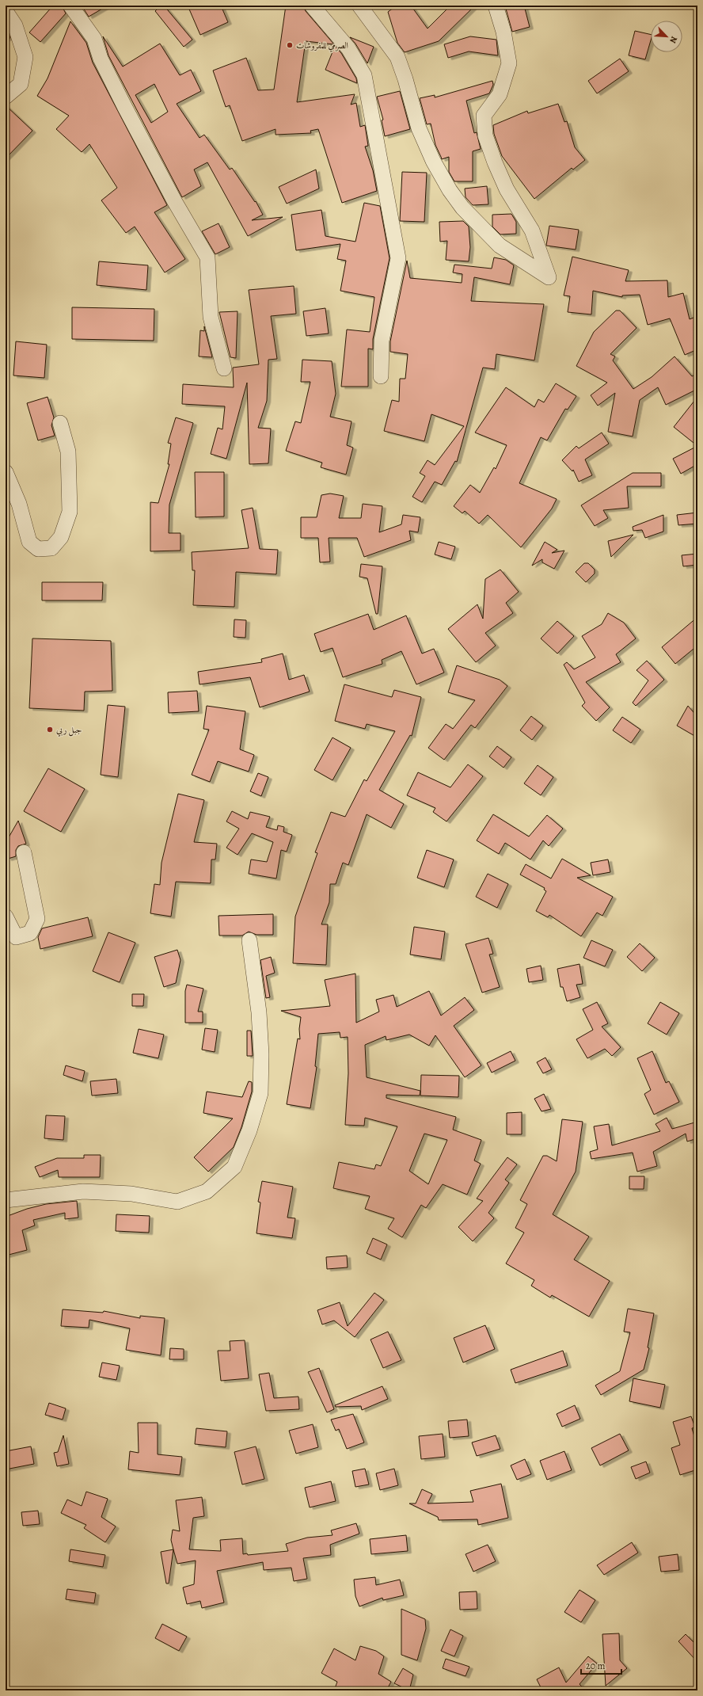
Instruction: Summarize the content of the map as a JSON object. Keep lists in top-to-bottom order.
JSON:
{
  "places": ["الصرمي للمفروشات", "جبل ربي"],
  "scale_bar": "20 m",
  "north": "bottom right"
}
